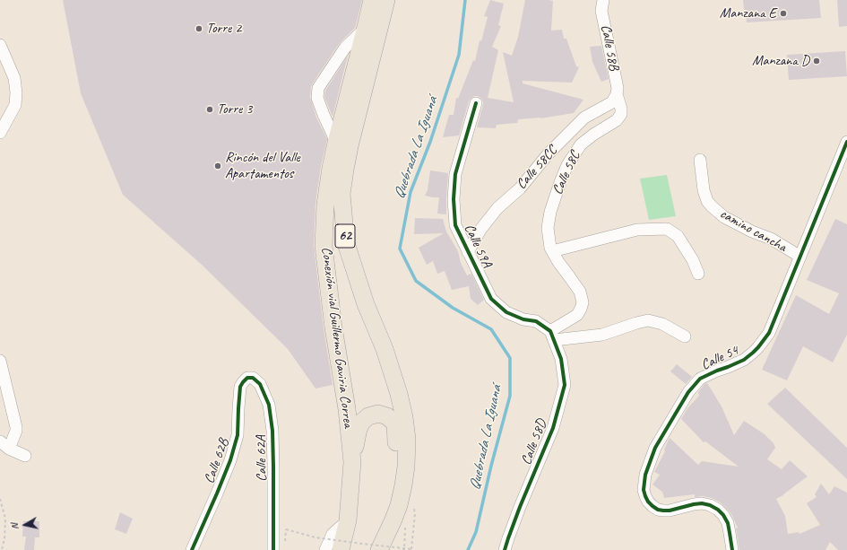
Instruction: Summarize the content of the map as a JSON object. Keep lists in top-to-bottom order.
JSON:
{
  "streets": {
    "highway": ["62", "Conexión vial Guillermo Gaviria Correa"],
    "street": [
      "Calle 58B",
      "Calle 58CC",
      "Calle 58C",
      "camino cancha",
      "Calle 59A",
      "Calle 54",
      "Calle 58D",
      "Calle 62A",
      "Calle 62B"
    ]
  },
  "crossings": [
    ["Calle 58B", "Calle 58CC"],
    ["Calle 58B", "Calle 58C"],
    ["Calle 58CC", "Calle 58C"],
    ["Calle 58CC", "Calle 59A"],
    ["Calle 58C", "Calle 59A"],
    ["Calle 58C", "Calle 58D"],
    ["camino cancha", "Calle 54"],
    ["Calle 59A", "Calle 58D"],
    ["Calle 62A", "Calle 62B"]
  ],
  "water": ["Quebrada La Iguaná"],
  "places": [
    "Manzana E",
    "Torre 2",
    "Manzana D",
    "Torre 3",
    "Rincón del Valle Apartamentos"
  ],
  "north": "left"
}
